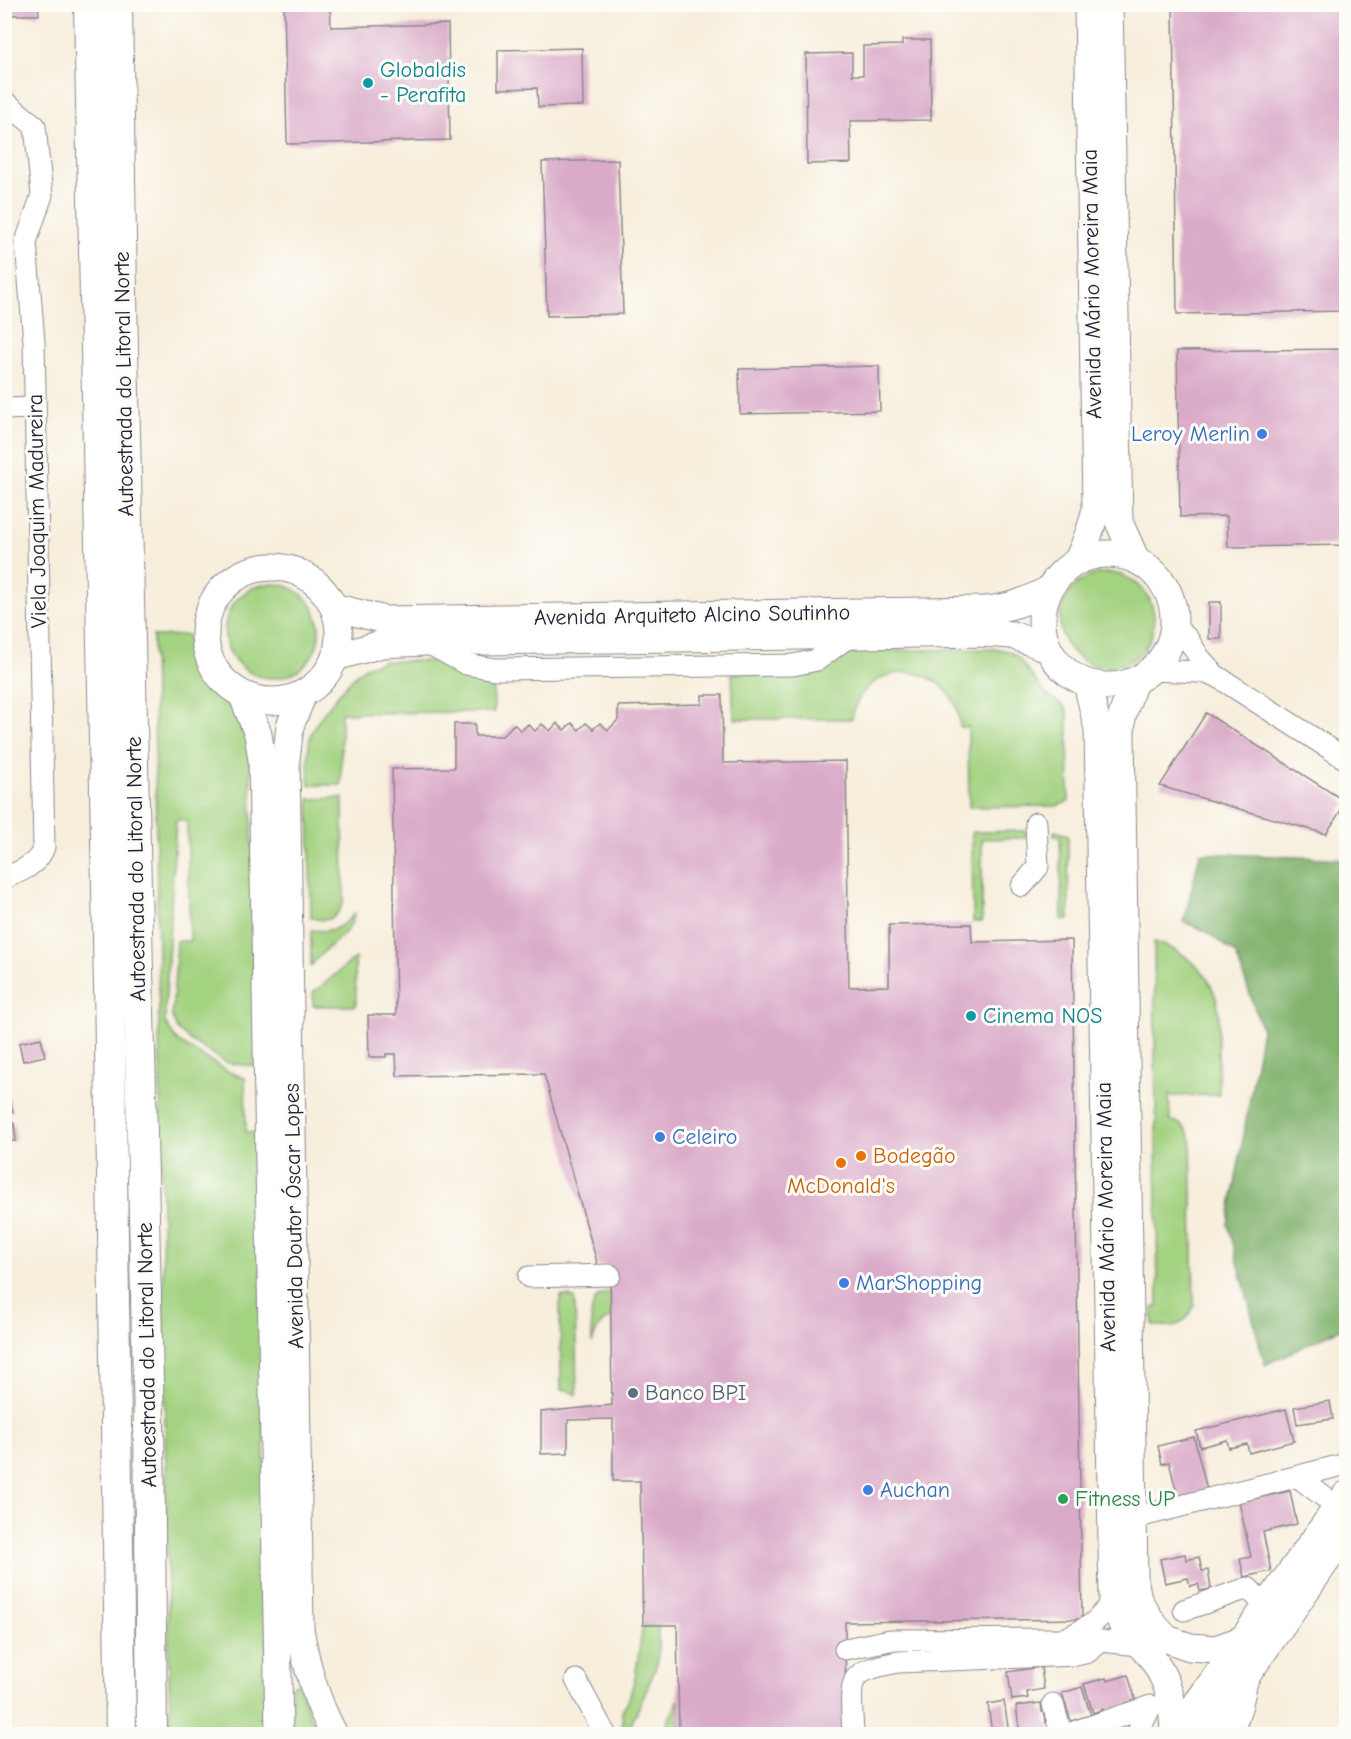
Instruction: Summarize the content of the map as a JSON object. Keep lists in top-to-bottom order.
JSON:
{
  "streets": {
    "highway": ["Autoestrada do Litoral Norte"],
    "main road": ["Avenida Mário Moreira Maia", "Avenida Arquiteto Alcino Soutinho", "Avenida Doutor Óscar Lopes"],
    "street": ["Viela Joaquim Madureira"]
  },
  "crossings": [
    ["Avenida Mário Moreira Maia", "Avenida Arquiteto Alcino Soutinho"],
    ["Avenida Arquiteto Alcino Soutinho", "Avenida Doutor Óscar Lopes"]
  ],
  "places": [
    "Globaldis - Perafita",
    "Leroy Merlin",
    "Cinema NOS",
    "Celeiro",
    "Bodegão",
    "McDonald's",
    "MarShopping",
    "Banco BPI",
    "Auchan",
    "Fitness UP"
  ]
}
